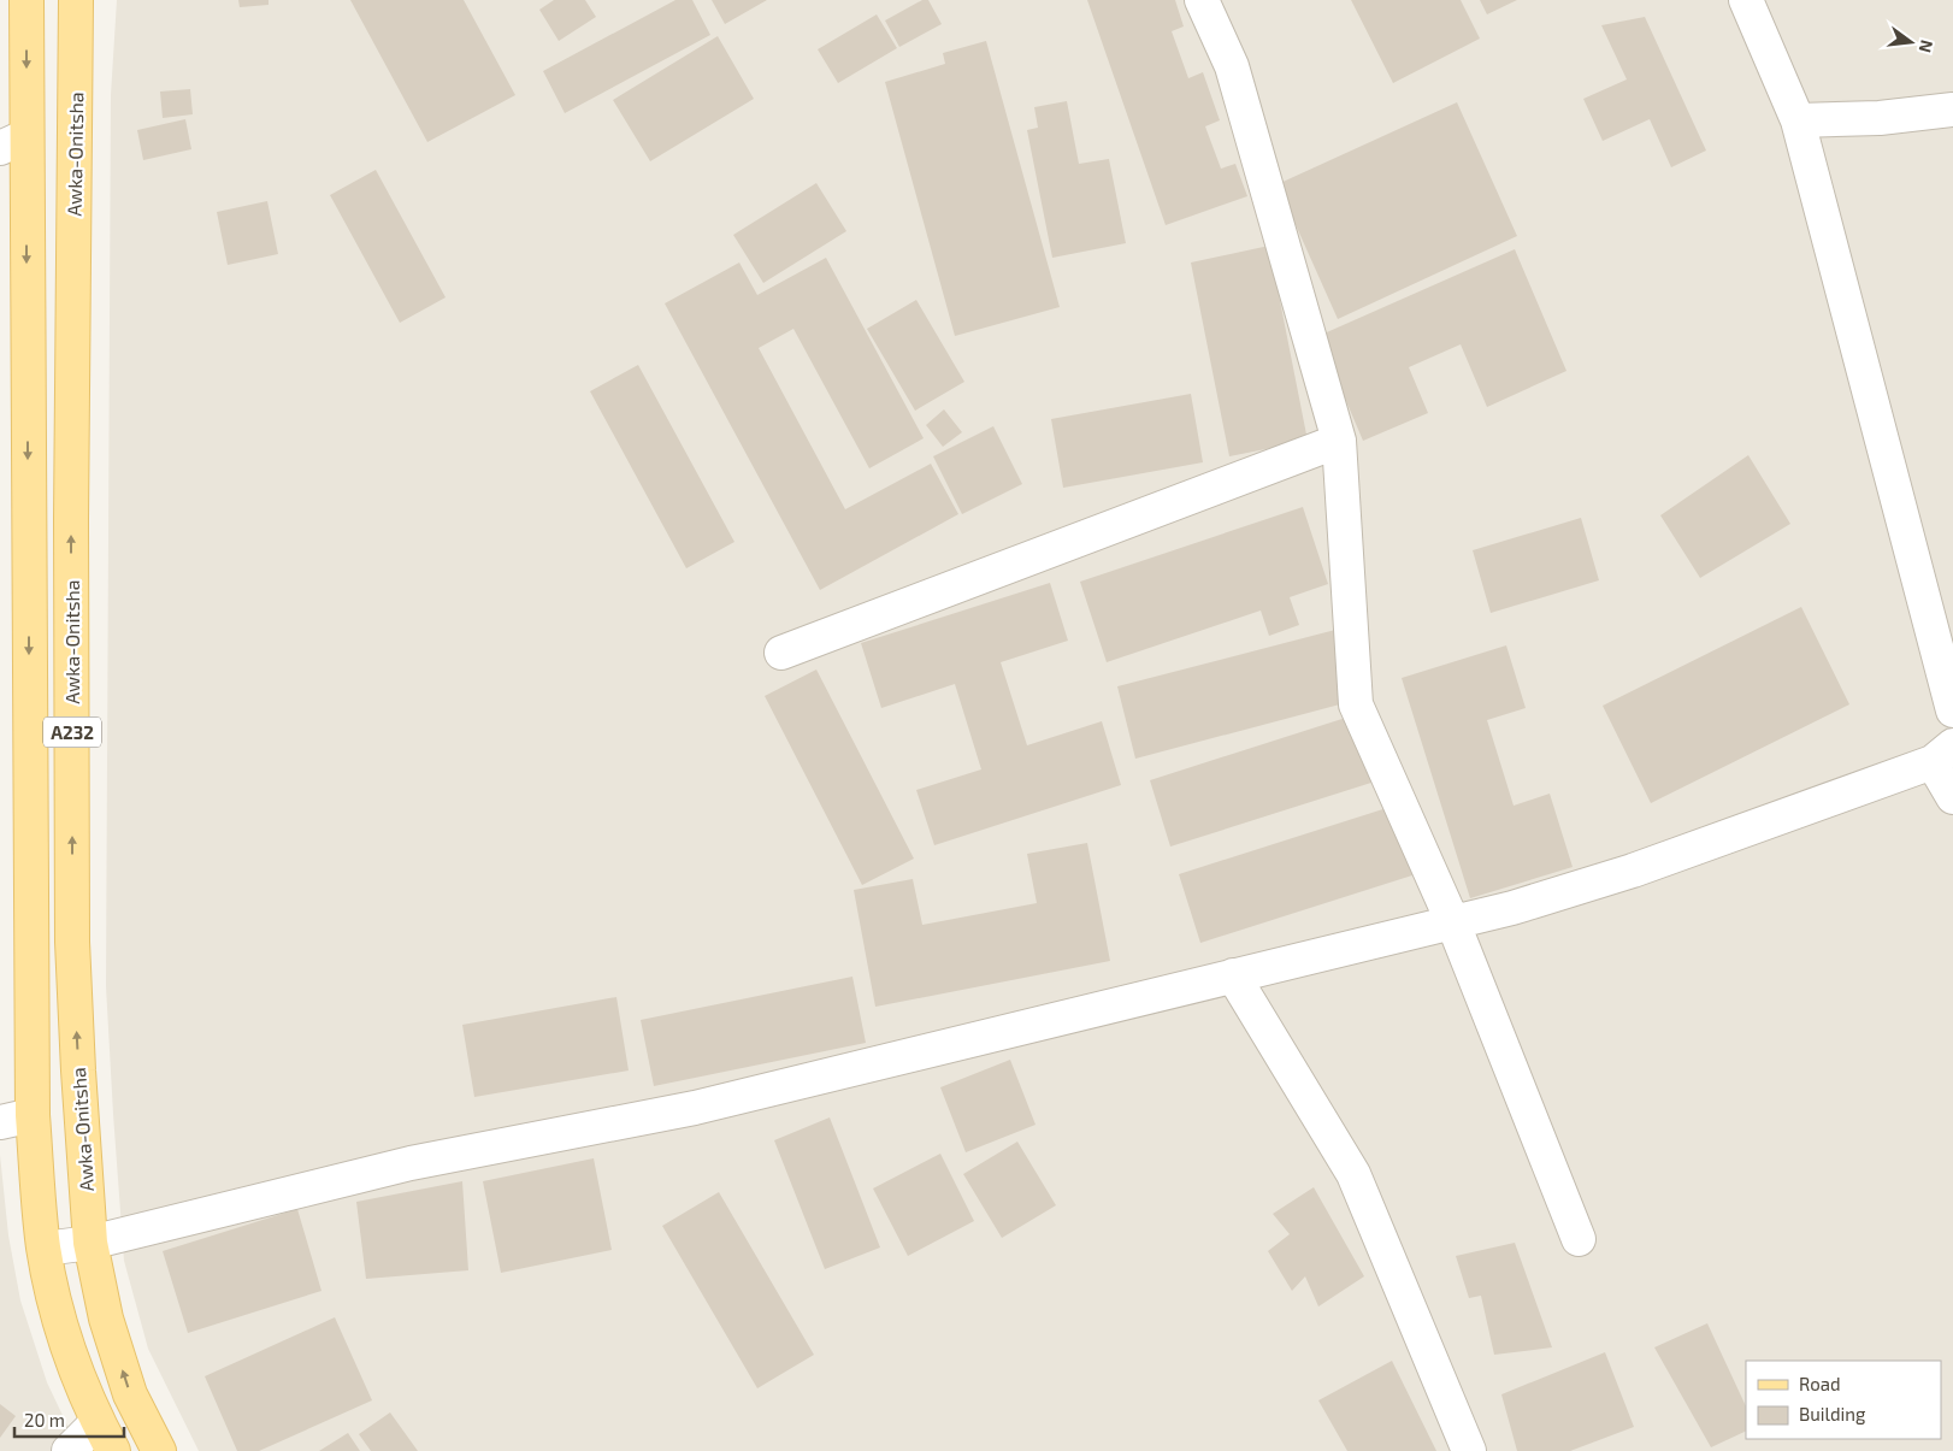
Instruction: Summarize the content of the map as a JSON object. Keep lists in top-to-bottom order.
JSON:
{
  "streets": {
    "main road": ["Awka-Onitsha", "A232"]
  },
  "legend": ["Road", "Building"],
  "scale_bar": "20 m",
  "north": "right"
}
